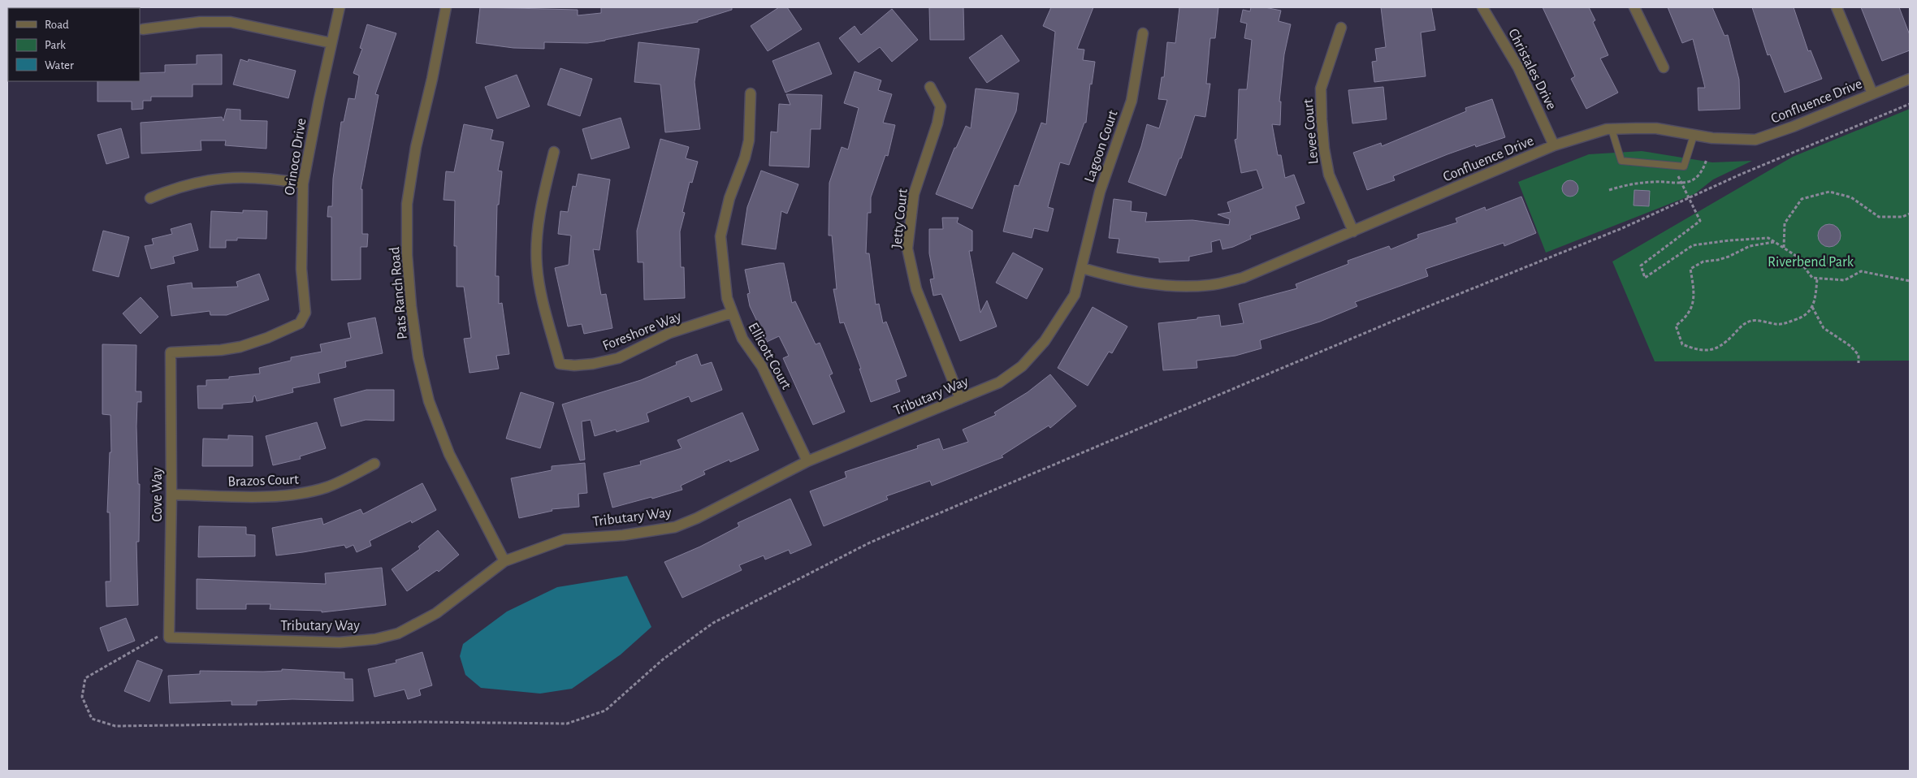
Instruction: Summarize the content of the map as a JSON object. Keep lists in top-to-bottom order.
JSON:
{
  "streets": {
    "street": [
      "Christales Drive",
      "Confluence Drive",
      "Levee Court",
      "Lagoon Court",
      "Orinoco Drive",
      "Jetty Court",
      "Pats Ranch Road",
      "Foreshore Way",
      "Ellicott Court",
      "Tributary Way",
      "Brazos Court",
      "Cove Way"
    ]
  },
  "crossings": [
    ["Christales Drive", "Confluence Drive"],
    ["Confluence Drive", "Levee Court"],
    ["Confluence Drive", "Lagoon Court"],
    ["Confluence Drive", "Tributary Way"],
    ["Lagoon Court", "Tributary Way"],
    ["Orinoco Drive", "Cove Way"],
    ["Jetty Court", "Tributary Way"],
    ["Pats Ranch Road", "Tributary Way"],
    ["Foreshore Way", "Ellicott Court"],
    ["Ellicott Court", "Tributary Way"],
    ["Tributary Way", "Cove Way"],
    ["Brazos Court", "Cove Way"]
  ],
  "parks": ["Riverbend Park"],
  "legend": ["Road", "Park", "Water"]
}
